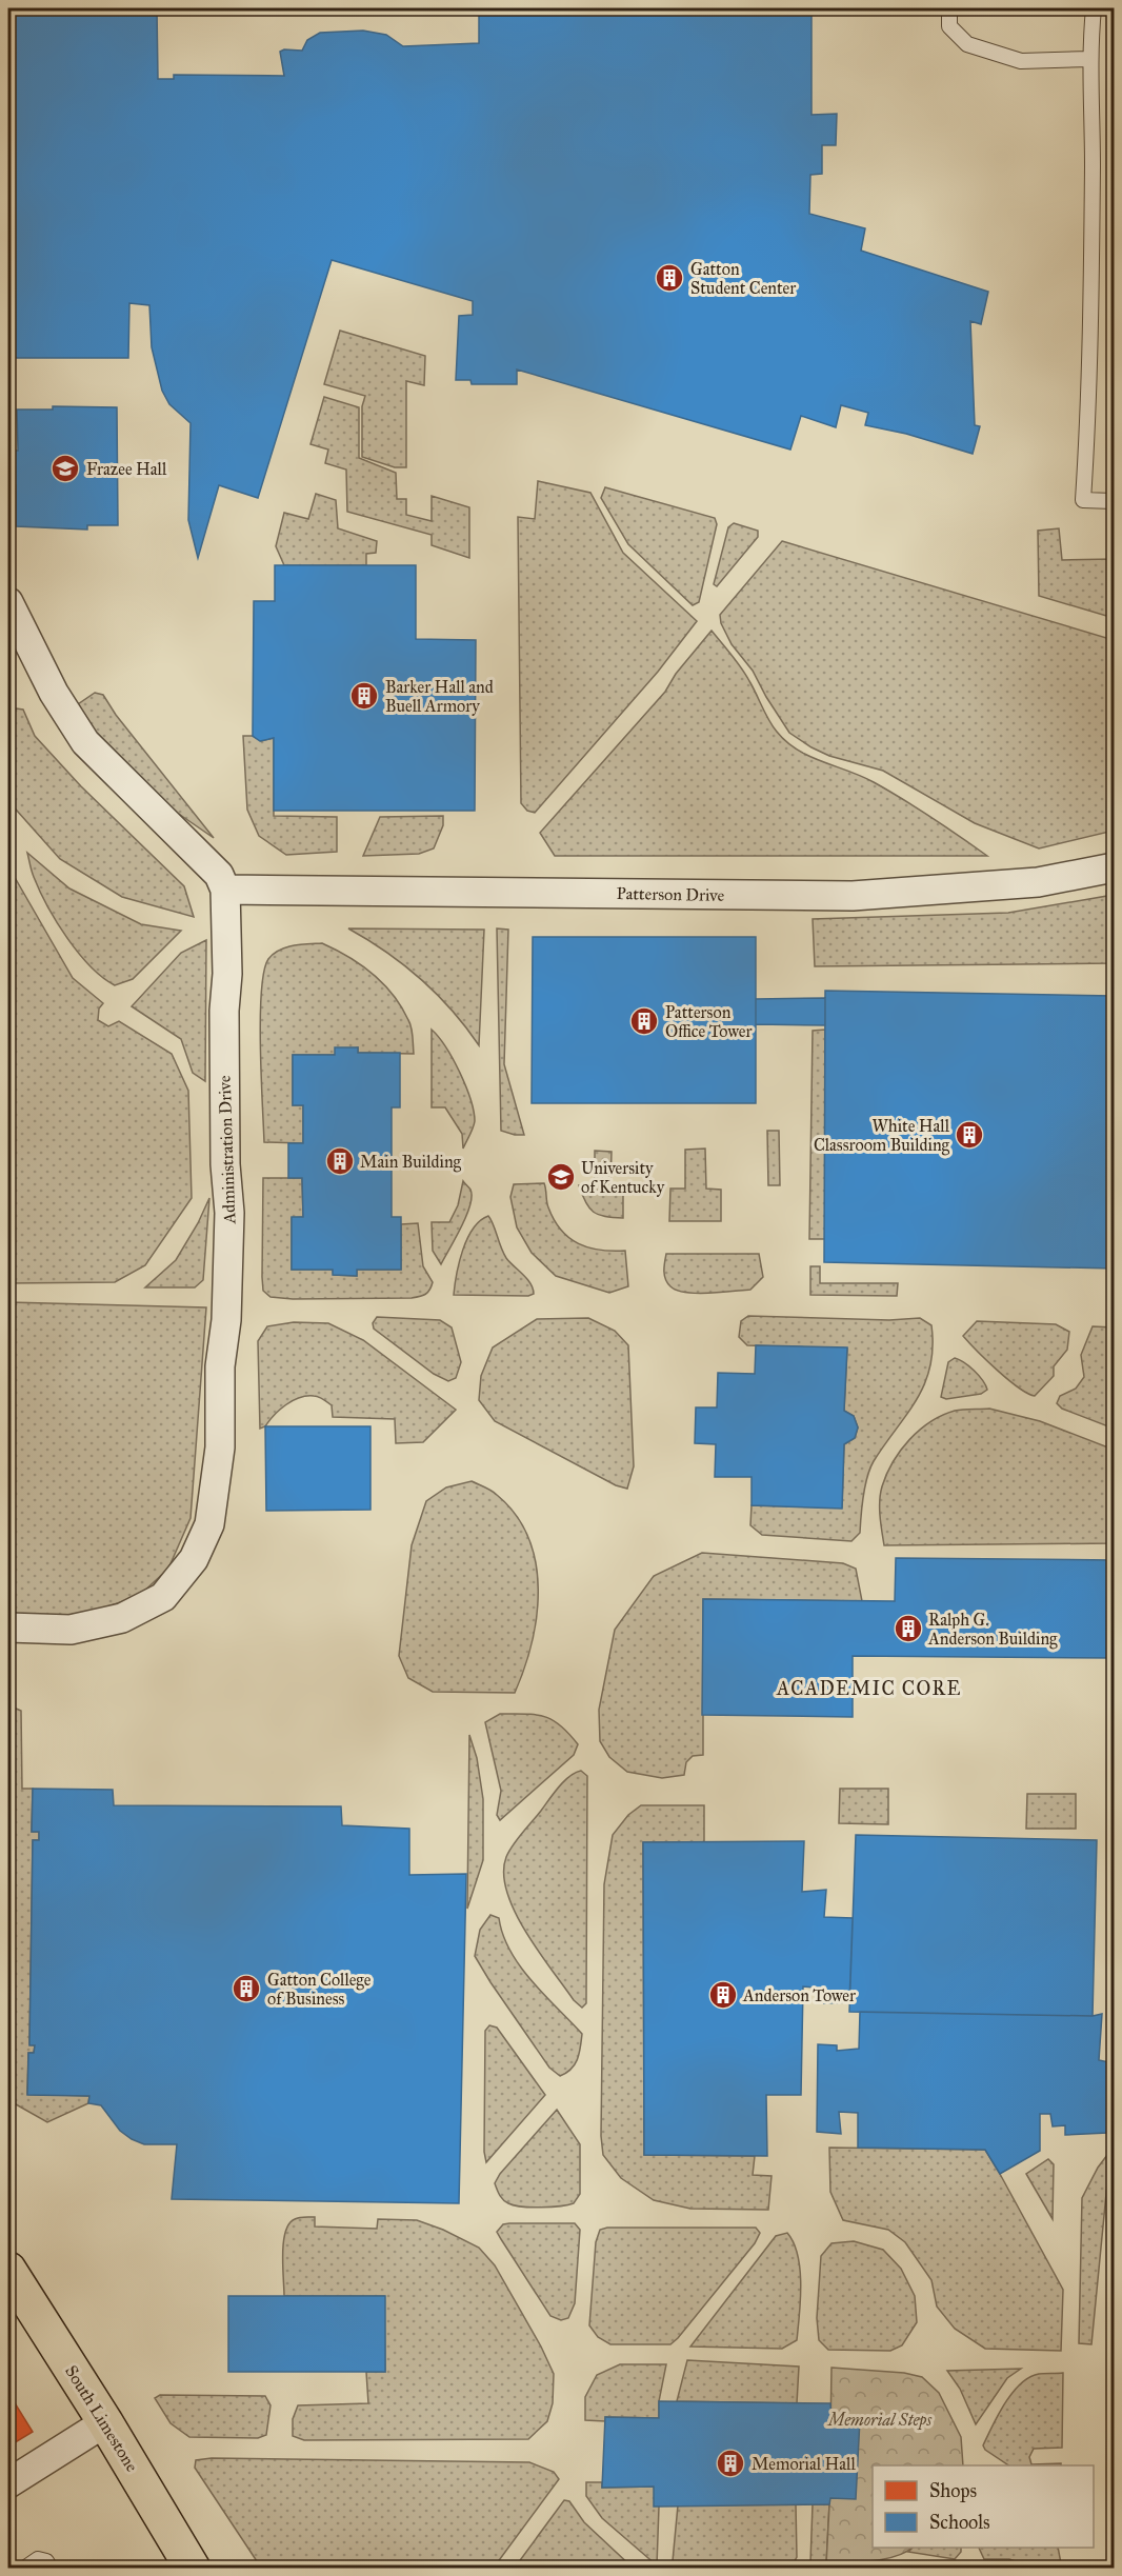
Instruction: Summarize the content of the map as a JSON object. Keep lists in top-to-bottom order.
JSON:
{
  "streets": {
    "main road": ["South Limestone"],
    "street": ["Patterson Drive", "Administration Drive"]
  },
  "crossings": [
    ["Patterson Drive", "Administration Drive"]
  ],
  "districts": ["ACADEMIC CORE"],
  "parks": ["Memorial Steps"],
  "places": {
    "building": [
      "Gatton Student Center",
      "Barker Hall and Buell Armory",
      "Patterson Office Tower",
      "White Hall Classroom Building",
      "Main Building",
      "Ralph G. Anderson Building",
      "Gatton College of Business",
      "Anderson Tower",
      "Memorial Hall"
    ],
    "school or university": ["Frazee Hall", "University of Kentucky"]
  },
  "legend": ["Shops", "Schools"]
}
